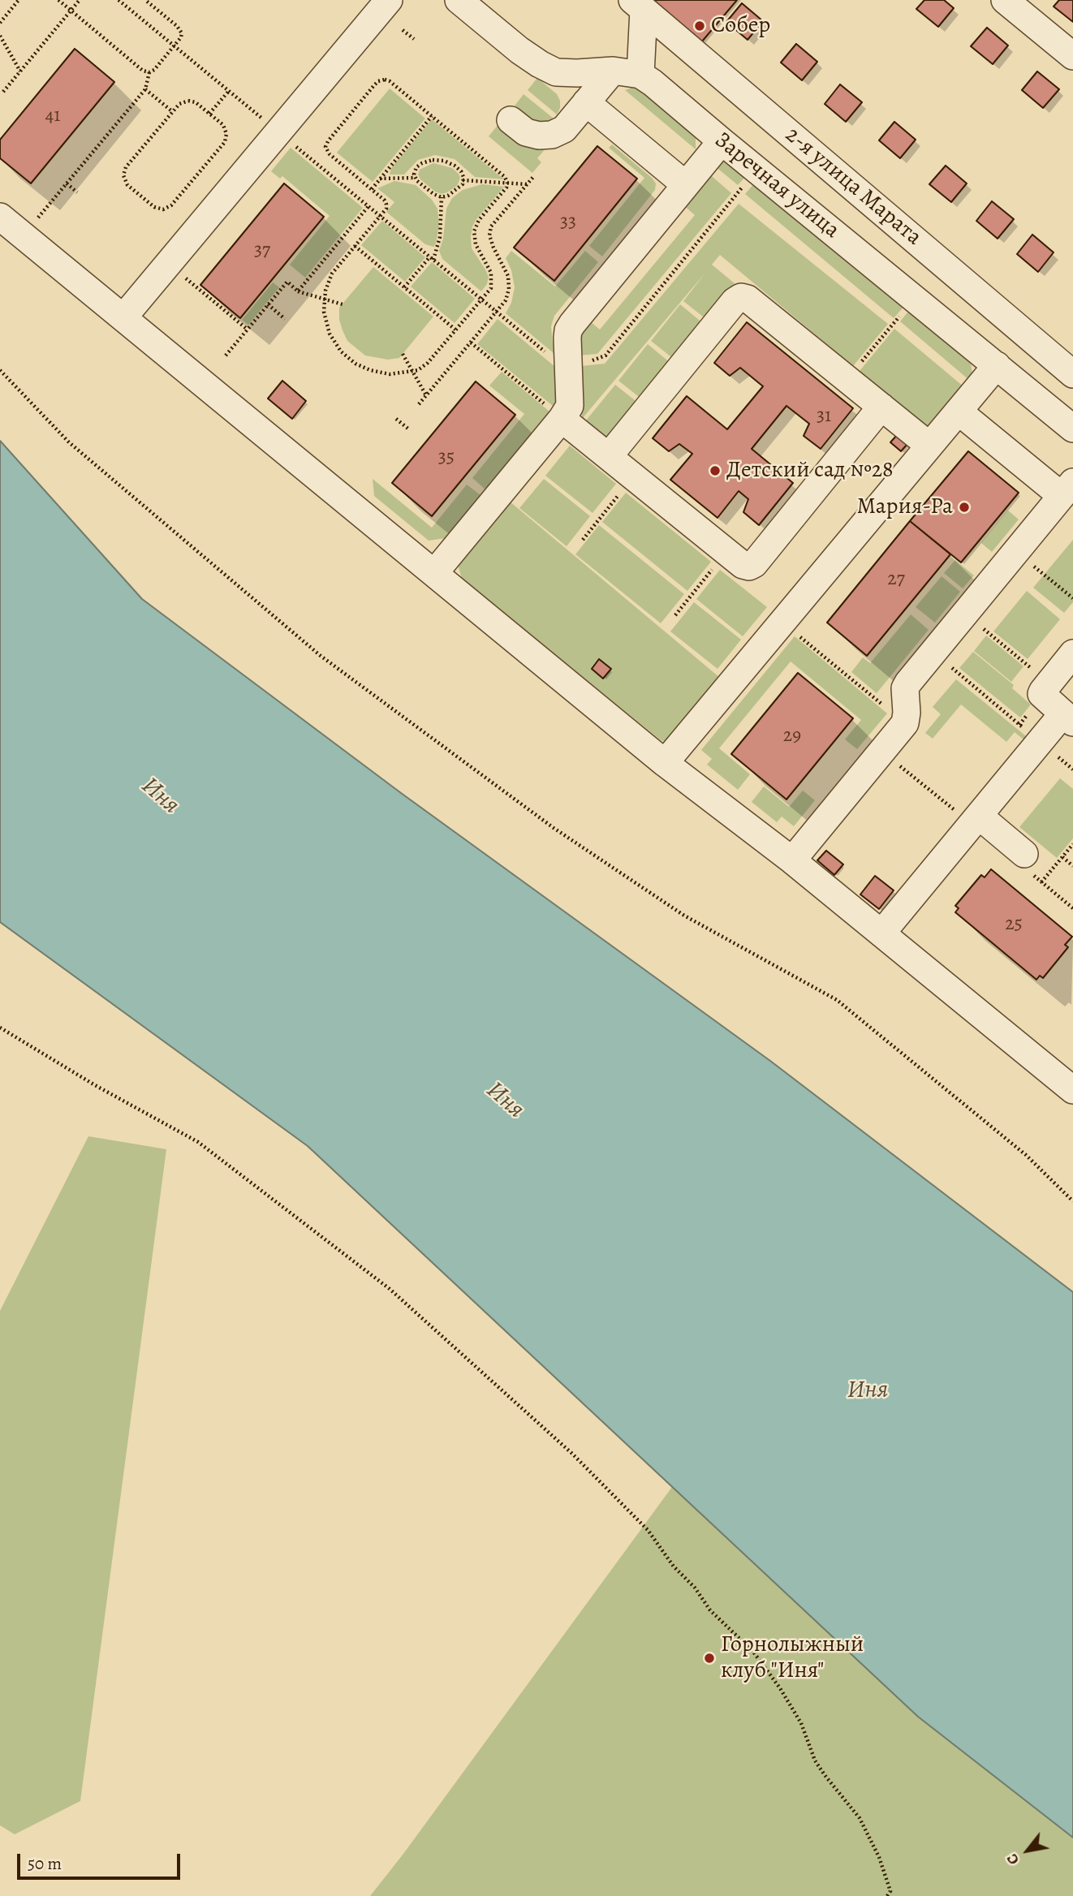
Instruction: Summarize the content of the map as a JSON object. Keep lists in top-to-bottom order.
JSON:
{
  "streets": {
    "street": ["Заречная улица", "2-я улица Марата"]
  },
  "water": ["Иня"],
  "places": [
    "Собер",
    "Детский сад №28",
    "Мария-Ра",
    "Горнолыжный клуб \"Иня\""
  ],
  "house_numbers": [
    "41",
    "33",
    "37",
    "31",
    "35",
    "27",
    "29",
    "25"
  ],
  "scale_bar": "50 m",
  "north": "bottom left"
}
